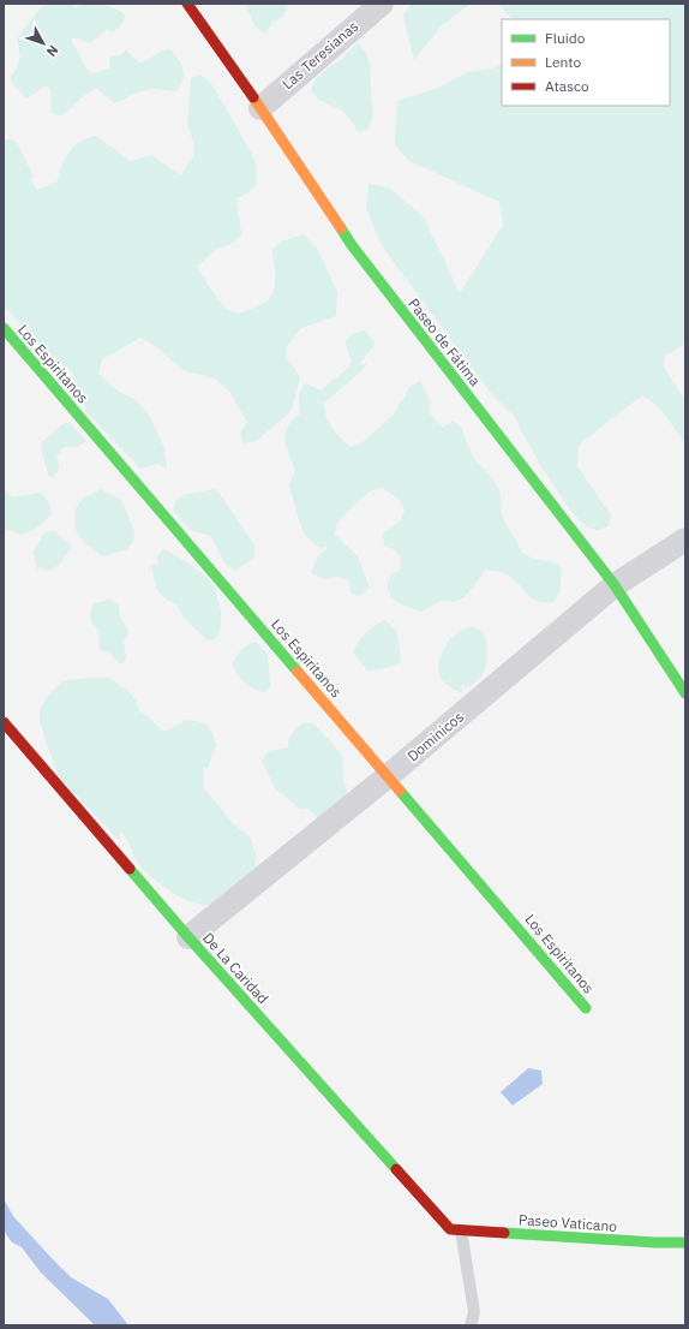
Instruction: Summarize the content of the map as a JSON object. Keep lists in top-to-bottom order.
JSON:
{
  "streets": {
    "street": [
      "Las Teresianas",
      "Paseo de Fátima",
      "Los Espiritanos",
      "Dominicos",
      "De La Caridad",
      "Paseo Vaticano"
    ]
  },
  "crossings": [
    ["Las Teresianas", "Paseo de Fátima"],
    ["Paseo de Fátima", "Dominicos"],
    ["Los Espiritanos", "Dominicos"],
    ["Dominicos", "De La Caridad"],
    ["De La Caridad", "Paseo Vaticano"]
  ],
  "legend": ["Fluido", "Lento", "Atasco"],
  "north": "bottom right"
}
